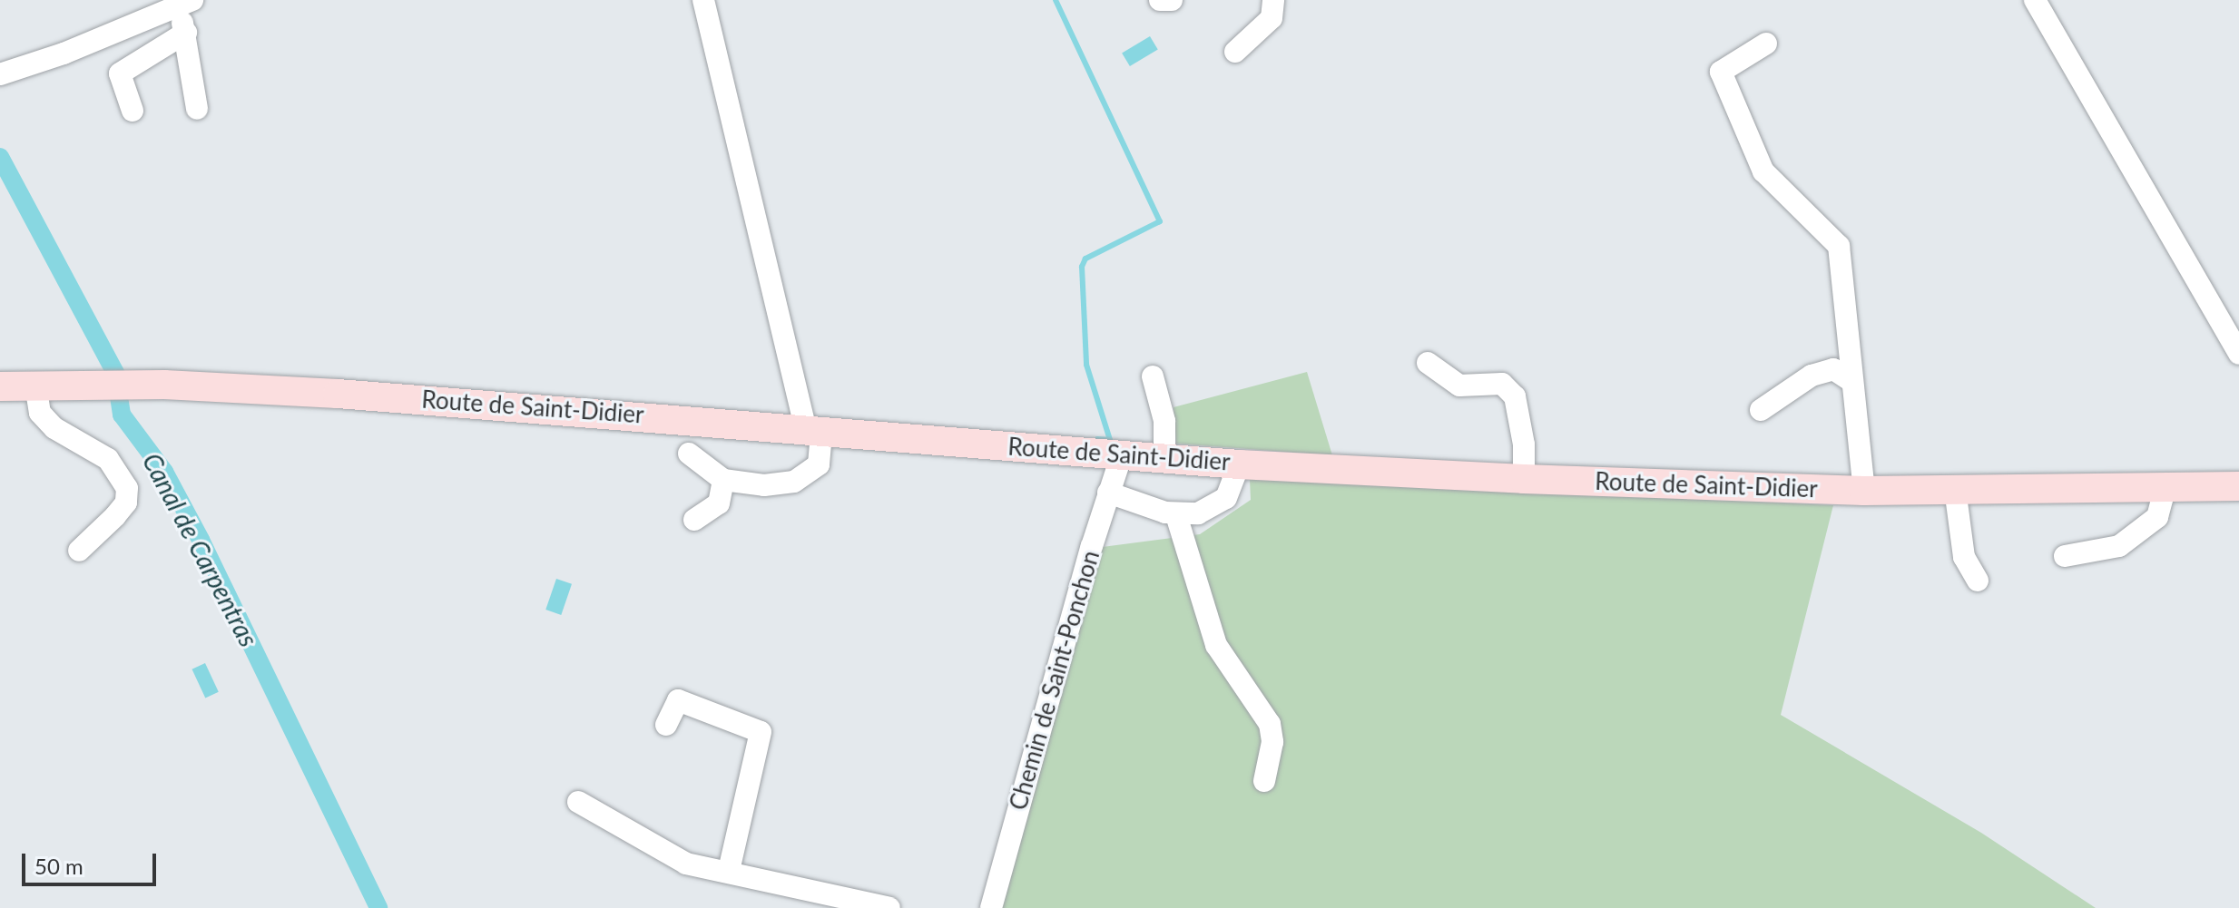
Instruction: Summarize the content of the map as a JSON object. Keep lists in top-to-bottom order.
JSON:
{
  "streets": {
    "main road": ["Route de Saint-Didier"],
    "street": ["Chemin de Saint-Ponchon"]
  },
  "crossings": [
    ["Route de Saint-Didier", "Chemin de Saint-Ponchon"]
  ],
  "water": ["Canal de Carpentras"],
  "scale_bar": "50 m"
}
